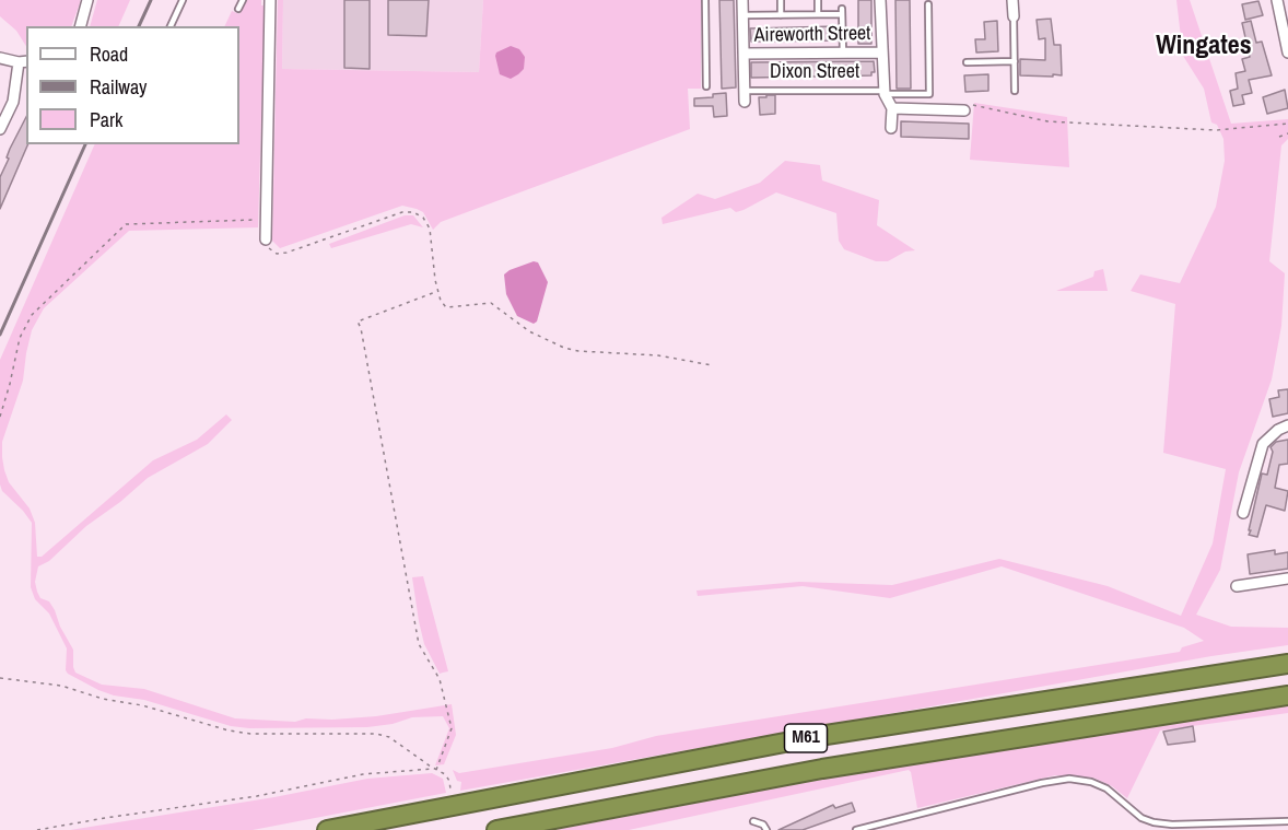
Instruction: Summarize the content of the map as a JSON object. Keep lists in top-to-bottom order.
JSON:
{
  "streets": {
    "highway": ["M61"],
    "street": ["Aireworth Street", "Dixon Street"]
  },
  "crossings": [
    ["Aireworth Street", "Dixon Street"]
  ],
  "districts": ["Wingates"],
  "legend": ["Road", "Railway", "Park"]
}
